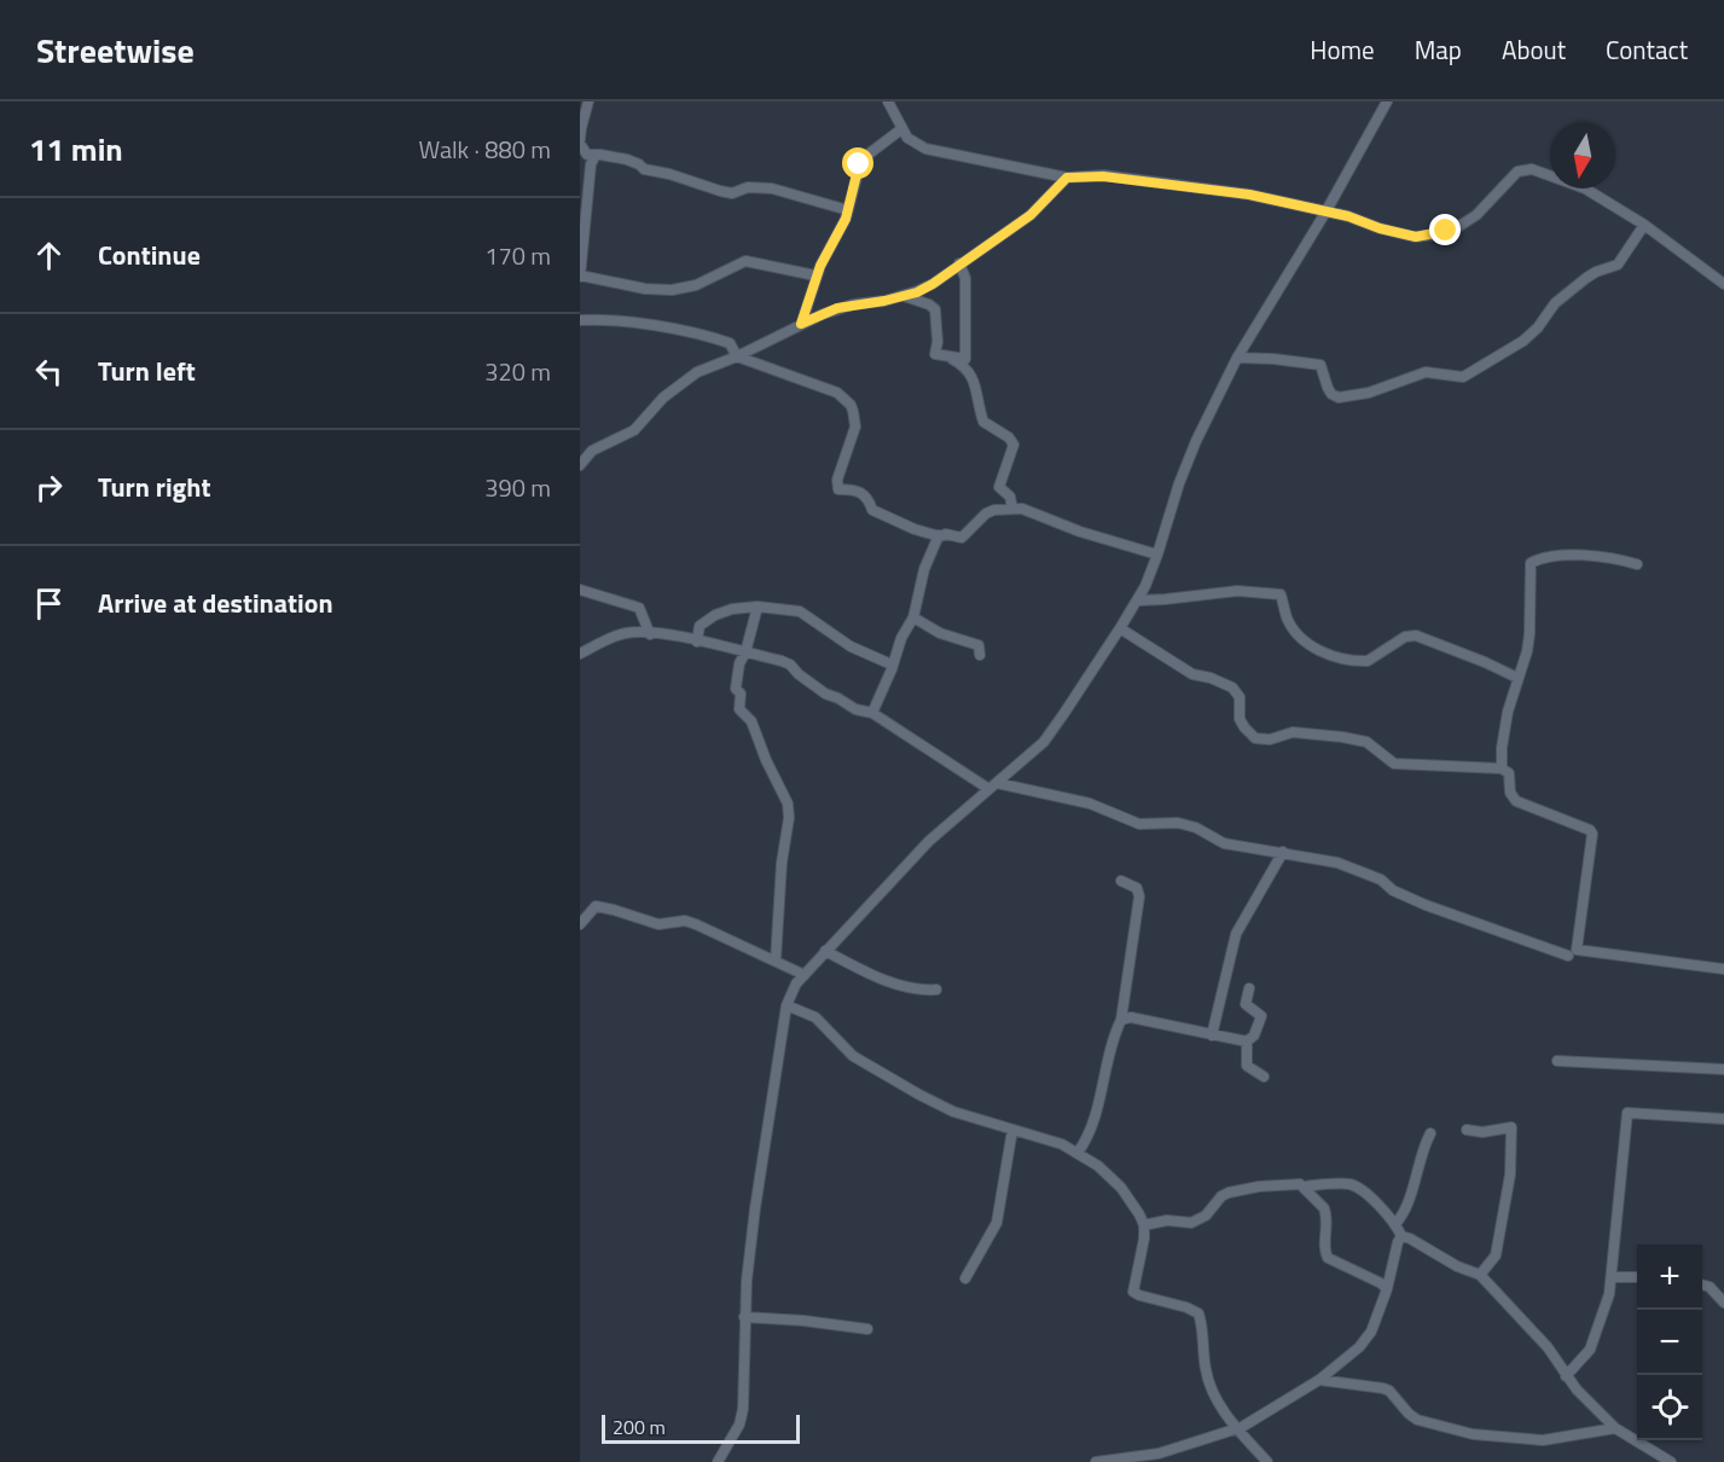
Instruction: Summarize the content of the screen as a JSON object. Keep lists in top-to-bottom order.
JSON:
{
  "scale_bar": "200 m",
  "north": "bottom",
  "page": {
    "header": "Streetwise",
    "nav": [
      "Home",
      "Map",
      "About",
      "Contact"
    ],
    "heading": ["11 min", "Walk · 880 m"],
    "list": [
      ["Continue", "170 m"],
      ["Turn left", "320 m"],
      ["Turn right", "390 m"],
      "Arrive at destination"
    ],
    "map_buttons": ["+", "−"],
    "scale": "200 m"
  }
}
